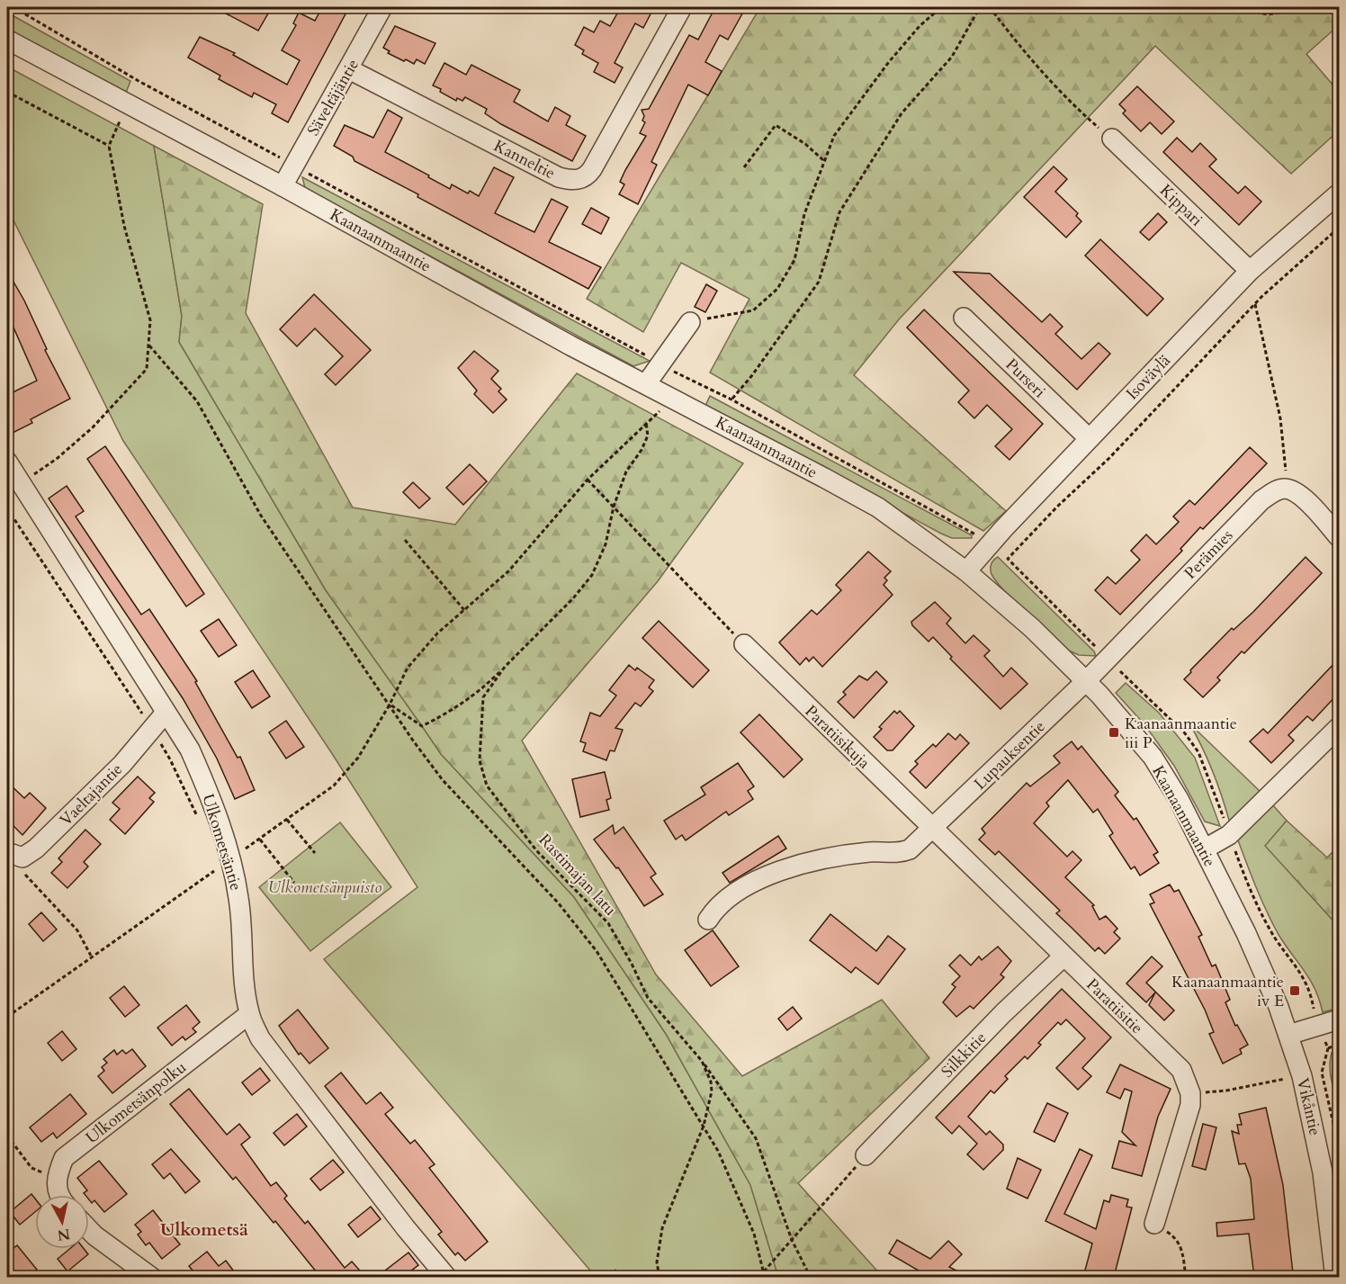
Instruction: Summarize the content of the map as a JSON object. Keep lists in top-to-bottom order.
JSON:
{
  "streets": {
    "street": [
      "Säveltäjäntie",
      "Kanneltie",
      "Kippari",
      "Kaanaanmaantie",
      "Isoväylä",
      "Purseri",
      "Perämies",
      "Paratiisikuja",
      "Lupauksentie",
      "Vaeltajantie",
      "Ulkometsäntie",
      "Paratiisitie",
      "Silkkitie",
      "Ulkometsänpolku",
      "Vikåntie"
    ],
    "path": ["Rastimajan latu"]
  },
  "crossings": [
    ["Säveltäjäntie", "Kanneltie"],
    ["Säveltäjäntie", "Kaanaanmaantie"],
    ["Kippari", "Isoväylä"],
    ["Kaanaanmaantie", "Isoväylä"],
    ["Kaanaanmaantie", "Perämies"],
    ["Kaanaanmaantie", "Lupauksentie"],
    ["Kaanaanmaantie", "Vikåntie"],
    ["Isoväylä", "Purseri"],
    ["Perämies", "Lupauksentie"],
    ["Paratiisikuja", "Lupauksentie"],
    ["Paratiisikuja", "Paratiisitie"],
    ["Lupauksentie", "Paratiisitie"],
    ["Vaeltajantie", "Ulkometsäntie"],
    ["Ulkometsäntie", "Ulkometsänpolku"],
    ["Paratiisitie", "Silkkitie"]
  ],
  "districts": ["Ulkometsä"],
  "parks": ["Ulkometsänpuisto"],
  "places": {
    "transit": ["Kaanaanmaantie iii P", "Kaanaanmaantie iv E"]
  },
  "north": "bottom"
}
